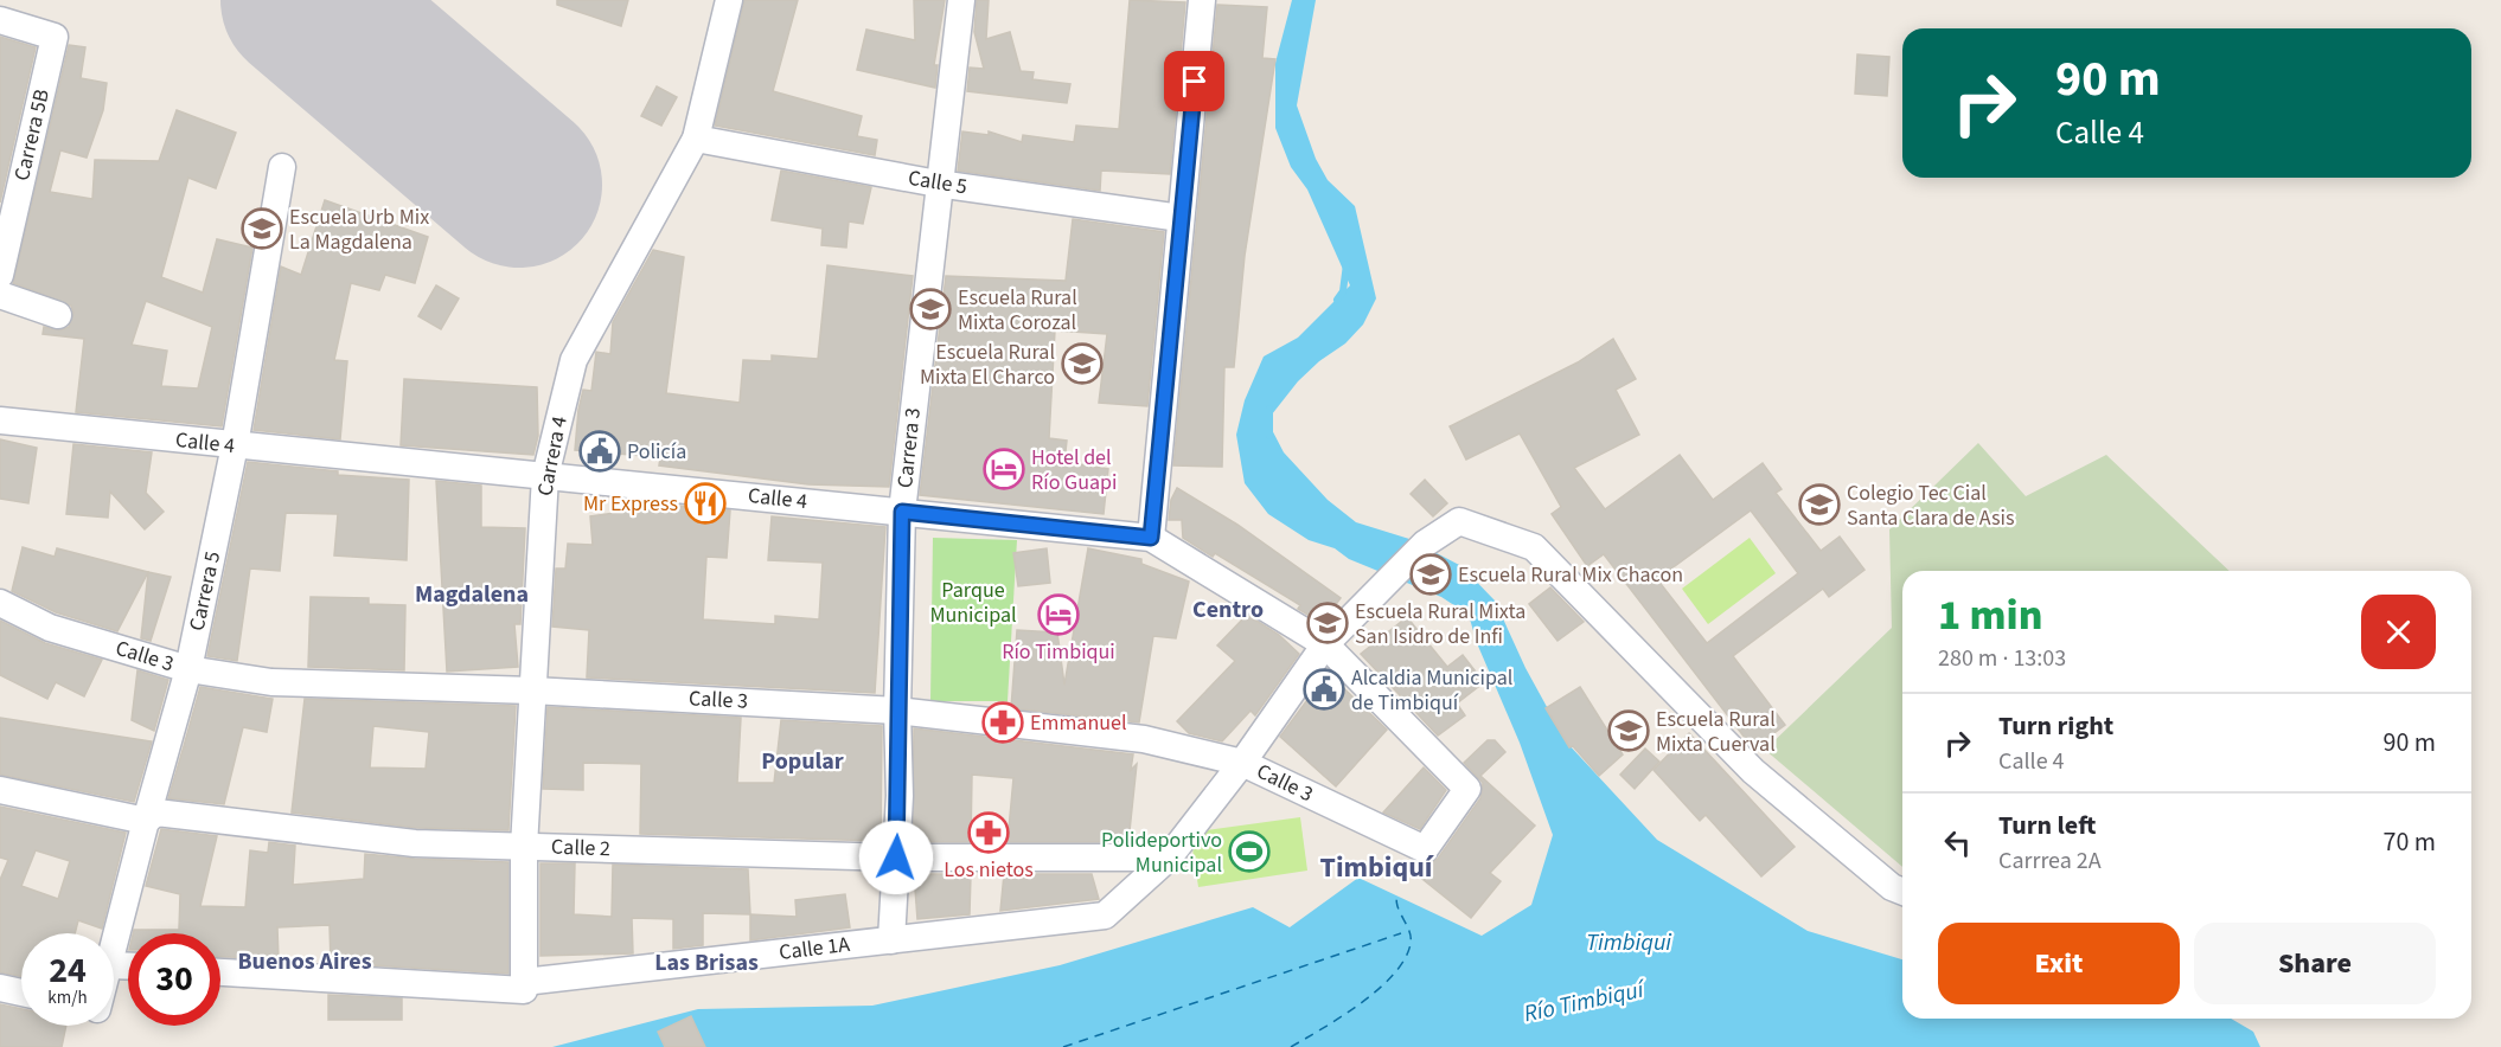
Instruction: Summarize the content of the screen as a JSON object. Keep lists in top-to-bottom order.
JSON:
{
  "streets": {
    "street": [
      "Carrera 5B",
      "Calle 5",
      "Calle 4",
      "Carrera 3",
      "Carrera 4",
      "Carrera 5",
      "Calle 3",
      "Calle 2",
      "Calle 1A"
    ]
  },
  "crossings": [
    ["Calle 5", "Carrera 3"],
    ["Calle 5", "Carrera 4"],
    ["Calle 4", "Carrera 3"],
    ["Calle 4", "Carrera 4"],
    ["Calle 4", "Carrera 5"],
    ["Calle 4", "Calle 3"],
    ["Carrera 3", "Calle 3"],
    ["Carrera 3", "Calle 2"],
    ["Carrera 3", "Calle 1A"],
    ["Carrera 4", "Calle 3"],
    ["Carrera 4", "Calle 2"],
    ["Carrera 4", "Calle 1A"],
    ["Carrera 5", "Calle 3"],
    ["Carrera 5", "Calle 2"],
    ["Calle 2", "Calle 1A"]
  ],
  "districts": [
    "Magdalena",
    "Centro",
    "Popular",
    "Timbiquí",
    "Buenos Aires",
    "Las Brisas"
  ],
  "water": ["Timbiqui", "Río Timbiquí"],
  "parks": ["Parque Municipal"],
  "places": {
    "school or university": [
      "Escuela Urb Mix La Magdalena",
      "Escuela Rural Mixta Corozal",
      "Escuela Rural Mixta El Charco",
      "Colegio Tec Cial Santa Clara de Asis",
      "Escuela Rural Mix Chacon",
      "Escuela Rural Mixta San Isidro de Infi",
      "Escuela Rural Mixta Cuerval"
    ],
    "public building": ["Policía", "Alcaldia Municipal de Timbiquí"],
    "hotel": ["Hotel del Río Guapi", "Río Timbiqui"],
    "restaurant": ["Mr Express"],
    "pharmacy": ["Emmanuel", "Los nietos"],
    "sports": ["Polideportivo Municipal"]
  },
  "page": {
    "turn": ["90 m", "Calle 4"],
    "heading": ["1 min", "280 m · 13:03"],
    "list": [
      {
        "name": "Turn right",
        "note": "Calle 4",
        "value": "90 m"
      },
      {
        "name": "Turn left",
        "note": "Carrrea 2A",
        "value": "70 m"
      }
    ],
    "buttons": ["Exit", "Share"],
    "speed": "24 km/h",
    "limit": "30"
  }
}
